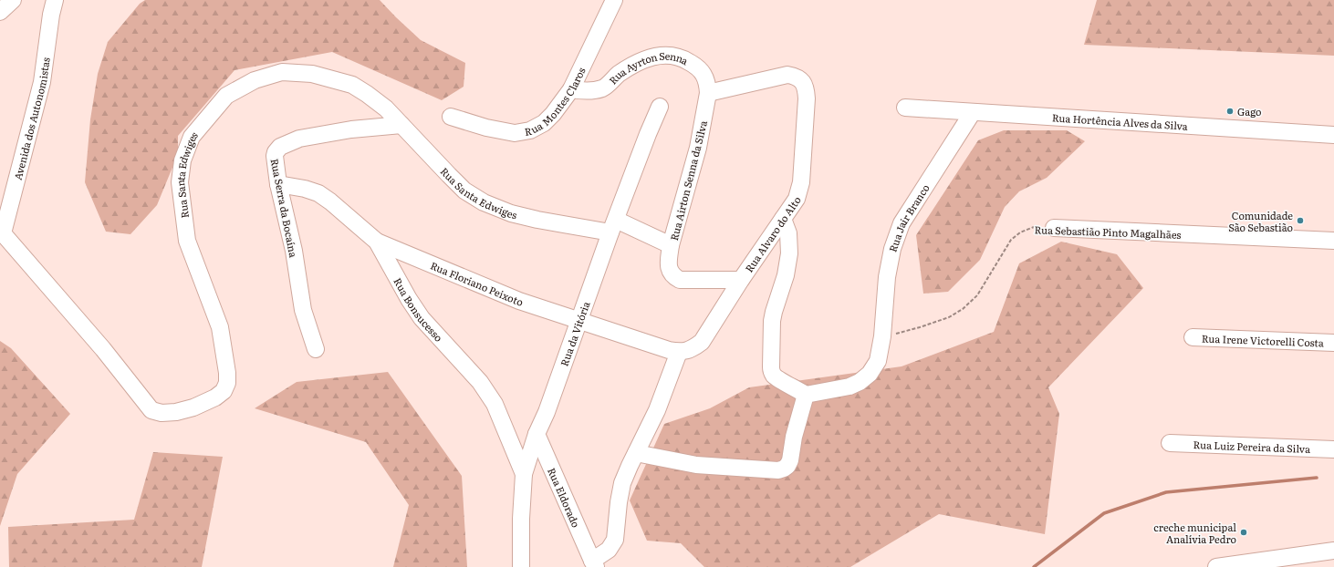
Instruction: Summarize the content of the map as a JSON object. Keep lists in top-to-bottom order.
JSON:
{
  "streets": {
    "street": [
      "Rua Ayrton Senna",
      "Rua Montes Claros",
      "Avenida dos Autonomistas",
      "Rua Hortência Alves da Silva",
      "Rua Santa Edwiges",
      "Rua Airton Senna da Silva",
      "Rua Serra da Bocaína",
      "Rua Jair Branco",
      "Rua Sebastião Pinto Magalhães",
      "Rua Alvaro do Alto",
      "Rua Floriano Peixoto",
      "Rua Bonsucesso",
      "Rua da Vitória",
      "Rua Irene Victorelli Costa",
      "Rua Luiz Pereira da Silva",
      "Rua Eldorado"
    ]
  },
  "crossings": [
    ["Rua Ayrton Senna", "Rua Montes Claros"],
    ["Rua Ayrton Senna", "Rua Airton Senna da Silva"],
    ["Rua Ayrton Senna", "Rua Alvaro do Alto"],
    ["Avenida dos Autonomistas", "Rua Santa Edwiges"],
    ["Rua Hortência Alves da Silva", "Rua Jair Branco"],
    ["Rua Santa Edwiges", "Rua Airton Senna da Silva"],
    ["Rua Santa Edwiges", "Rua Serra da Bocaína"],
    ["Rua Santa Edwiges", "Rua da Vitória"],
    ["Rua Airton Senna da Silva", "Rua Alvaro do Alto"],
    ["Rua Serra da Bocaína", "Rua Bonsucesso"],
    ["Rua Jair Branco", "Rua Sebastião Pinto Magalhães"],
    ["Rua Floriano Peixoto", "Rua Bonsucesso"],
    ["Rua Floriano Peixoto", "Rua da Vitória"],
    ["Rua Bonsucesso", "Rua da Vitória"],
    ["Rua da Vitória", "Rua Eldorado"]
  ],
  "places": ["Gago", "Comunidade São Sebastião", "creche municipal Analívia Pedro"]
}
